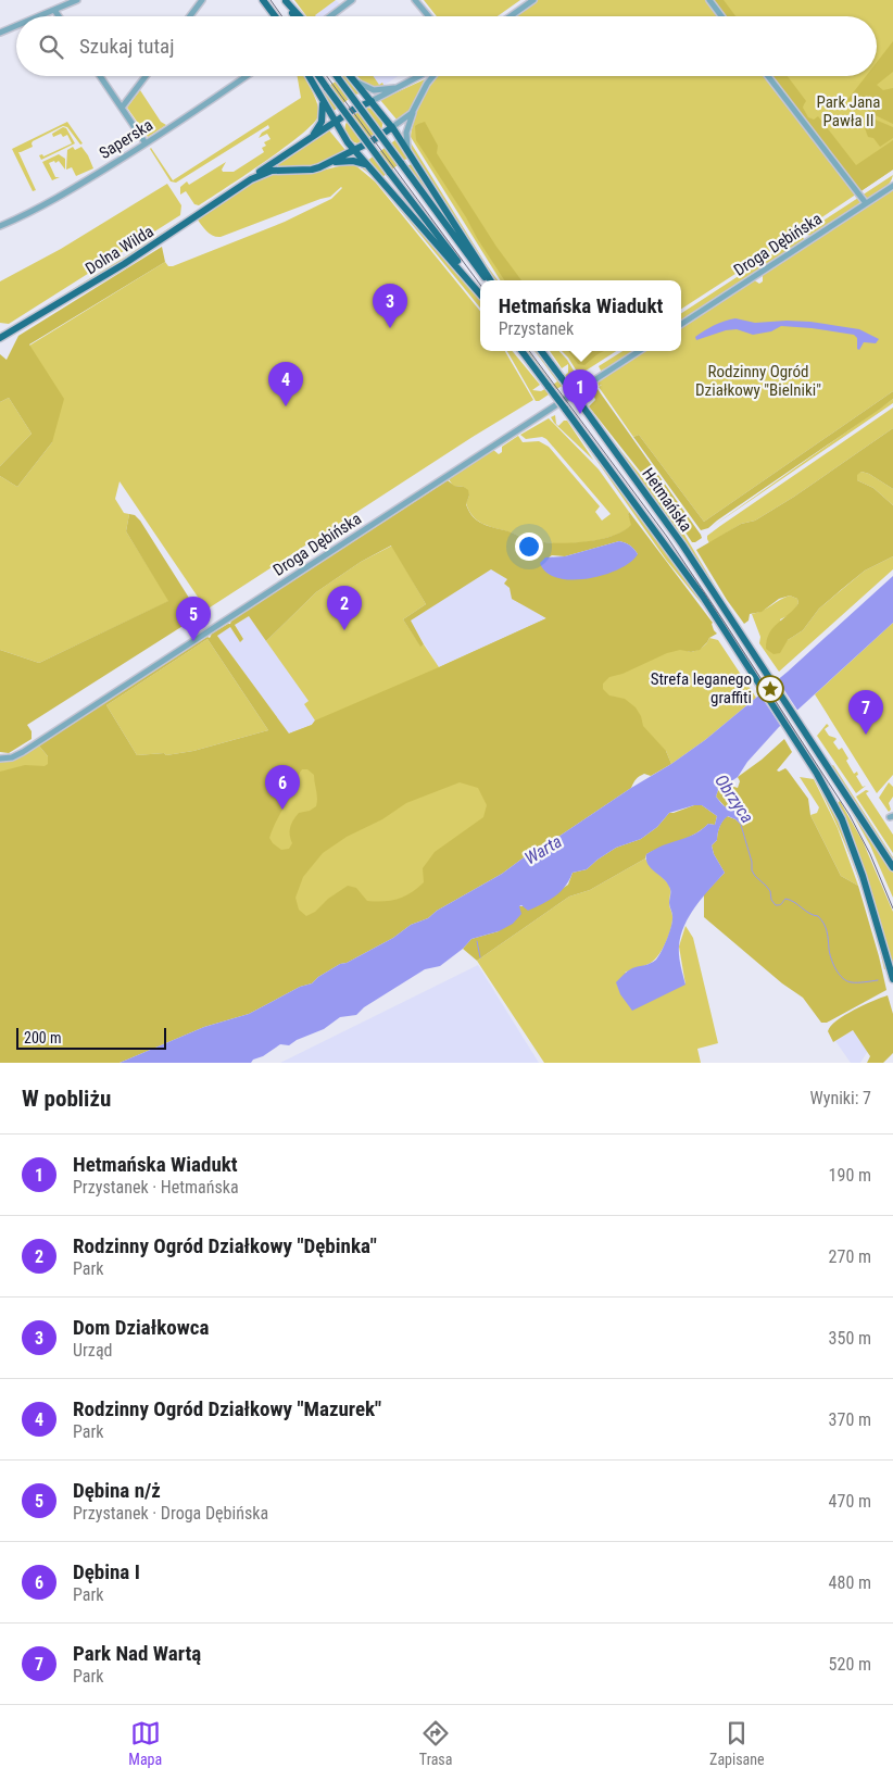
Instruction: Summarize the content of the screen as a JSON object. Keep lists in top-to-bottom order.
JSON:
{
  "streets": {
    "main road": ["Dolna Wilda", "Hetmańska"],
    "street": ["Saperska", "Droga Dębińska"]
  },
  "water": ["Obrzyca", "Warta"],
  "parks": ["Park Jana Pawła II", "Rodzinny Ogród Działkowy \"Bielniki\""],
  "places": {
    "place": ["Strefa leganego graffiti"]
  },
  "scale_bar": "200 m",
  "page": {
    "search": "Szukaj tutaj",
    "popup": ["Hetmańska Wiadukt", "Przystanek"],
    "pins": [
      "3",
      "4",
      "1",
      "2",
      "5",
      "7",
      "6"
    ],
    "scale": "200 m",
    "heading": ["W pobliżu", "Wyniki: 7"],
    "list": [
      {
        "mark": "1",
        "name": "Hetmańska Wiadukt",
        "note": "Przystanek · Hetmańska",
        "value": "190 m"
      },
      {
        "mark": "2",
        "name": "Rodzinny Ogród Działkowy \"Dębinka\"",
        "note": "Park",
        "value": "270 m"
      },
      {
        "mark": "3",
        "name": "Dom Działkowca",
        "note": "Urząd",
        "value": "350 m"
      },
      {
        "mark": "4",
        "name": "Rodzinny Ogród Działkowy \"Mazurek\"",
        "note": "Park",
        "value": "370 m"
      },
      {
        "mark": "5",
        "name": "Dębina n/ż",
        "note": "Przystanek · Droga Dębińska",
        "value": "470 m"
      },
      {
        "mark": "6",
        "name": "Dębina I",
        "note": "Park",
        "value": "480 m"
      },
      {
        "mark": "7",
        "name": "Park Nad Wartą",
        "note": "Park",
        "value": "520 m"
      }
    ],
    "nav": ["Mapa", "Trasa", "Zapisane"]
  }
}
